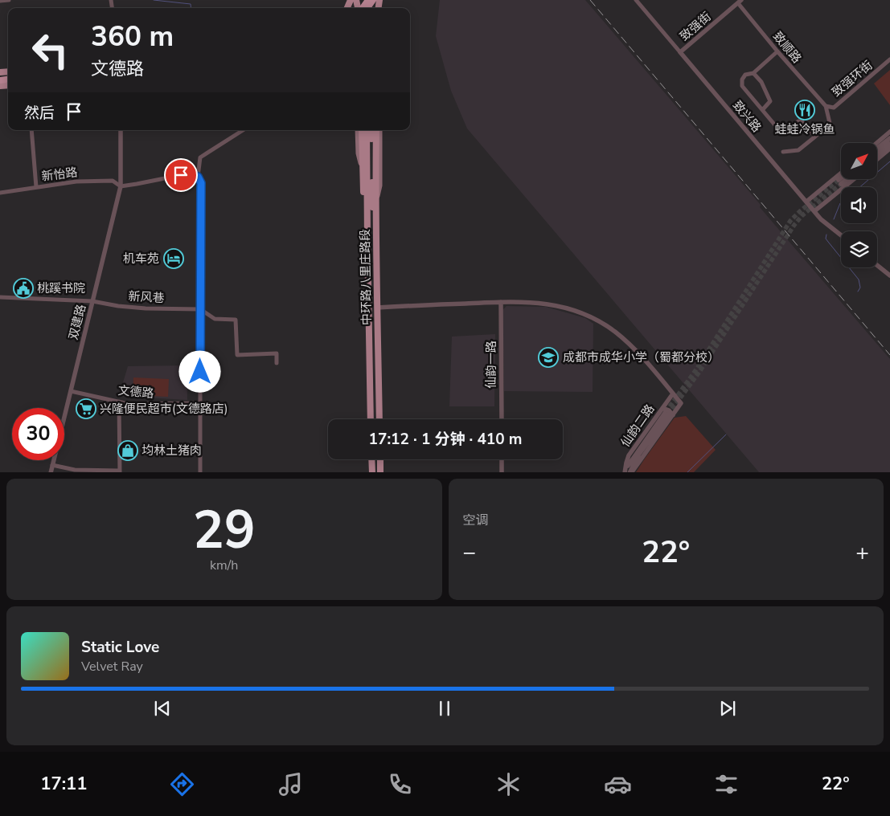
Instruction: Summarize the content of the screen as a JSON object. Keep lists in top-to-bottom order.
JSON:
{
  "streets": {
    "main road": ["中环路八里庄路段"],
    "street": [
      "致强街",
      "致顺路",
      "致强环街",
      "致兴路",
      "新怡路",
      "新风巷",
      "双建路",
      "仙韵一路",
      "文德路",
      "仙韵二路"
    ]
  },
  "crossings": [
    ["致强街", "致顺路"],
    ["致强街", "致兴路"],
    ["致顺路", "致强环街"],
    ["新怡路", "双建路"],
    ["新风巷", "双建路"],
    ["双建路", "文德路"]
  ],
  "places": {
    "restaurant": ["蛙蛙冷锅鱼"],
    "hotel": ["机车苑"],
    "public building": ["桃蹊书院"],
    "school or university": ["成都市成华小学（蜀都分校）"],
    "supermarket": ["兴隆便民超市(文德路店)"],
    "shop": ["均林土猪肉"]
  },
  "north": "top right",
  "page": {
    "turn": ["360 m", "文德路"],
    "then": "然后",
    "limit": "30",
    "trip": "17:12 · 1 分钟 · 410 m",
    "tile": [
      ["29", "km/h"],
      "空调"
    ],
    "heat": ["−", "22°", "+"],
    "song": ["Static Love", "Velvet Ray"],
    "tabs": ["17:11", "22°"]
  }
}
